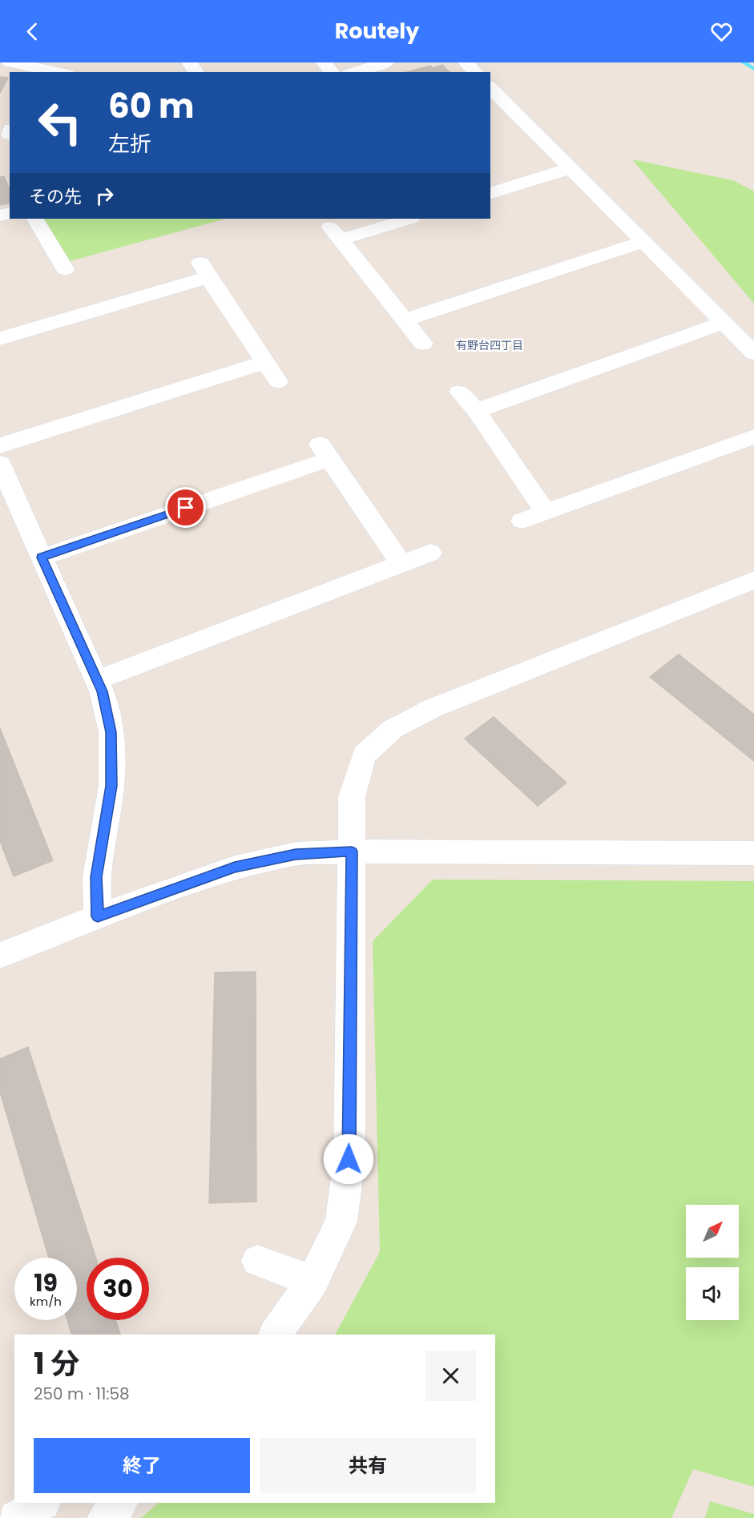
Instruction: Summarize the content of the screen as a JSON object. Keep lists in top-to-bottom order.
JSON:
{
  "districts": ["有野台四丁目"],
  "north": "top right",
  "page": {
    "header": "Routely",
    "turn": ["60 m", "左折"],
    "then": "その先",
    "speed": "19 km/h",
    "limit": "30",
    "heading": ["1 分", "250 m · 11:58"],
    "buttons": ["終了", "共有"]
  }
}
